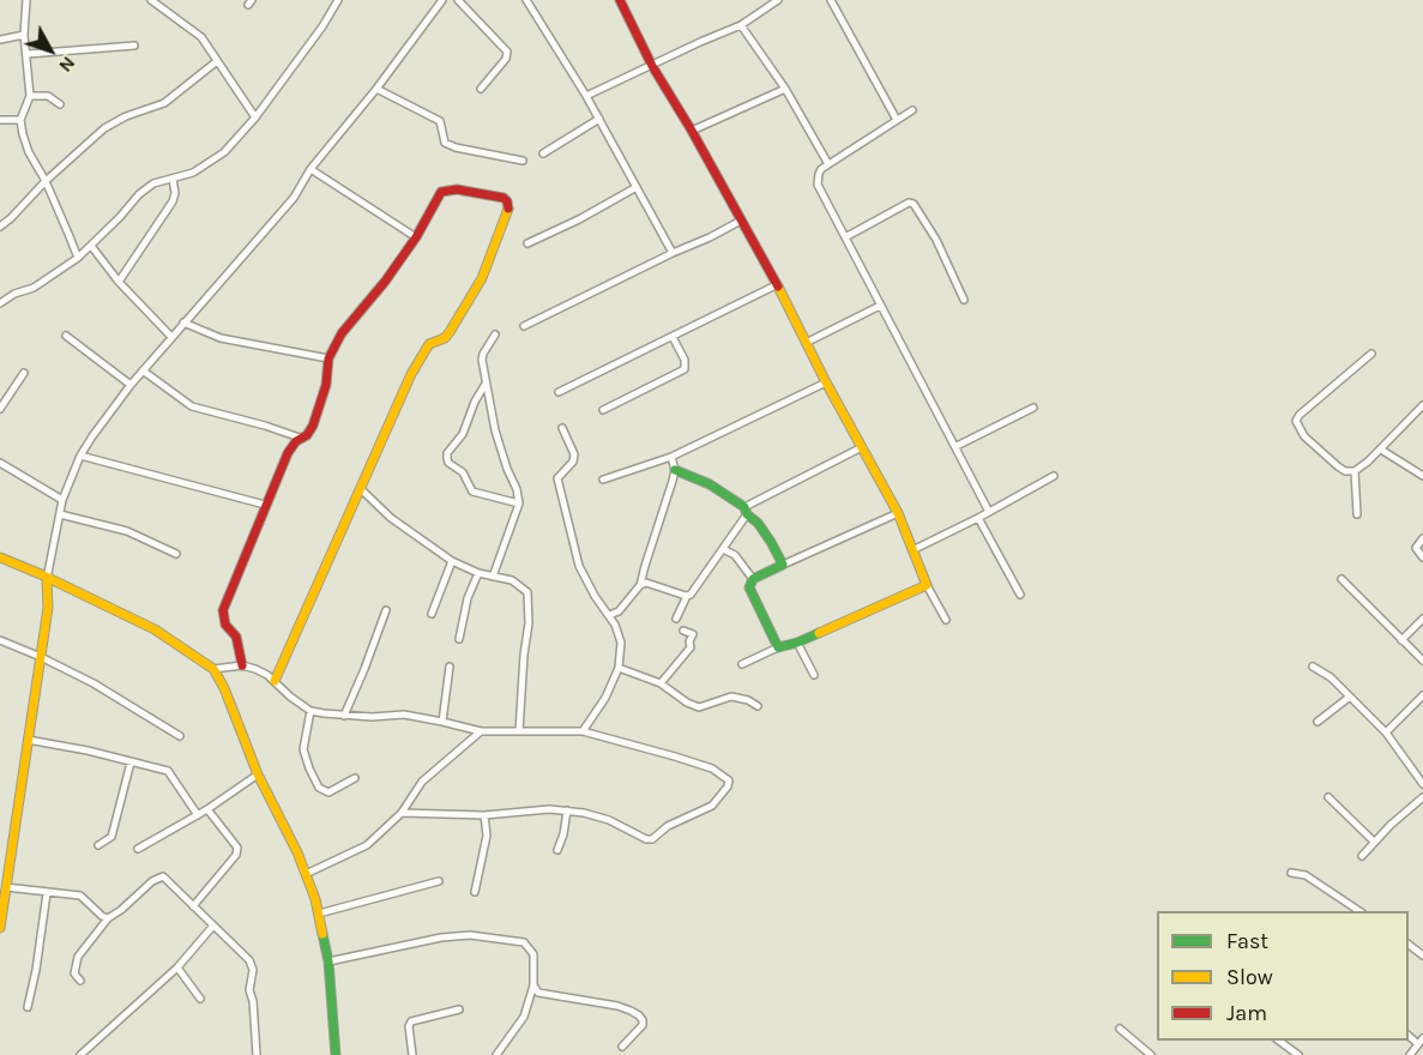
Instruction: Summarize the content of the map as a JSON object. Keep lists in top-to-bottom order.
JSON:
{
  "legend": ["Fast", "Slow", "Jam"],
  "north": "bottom right"
}
